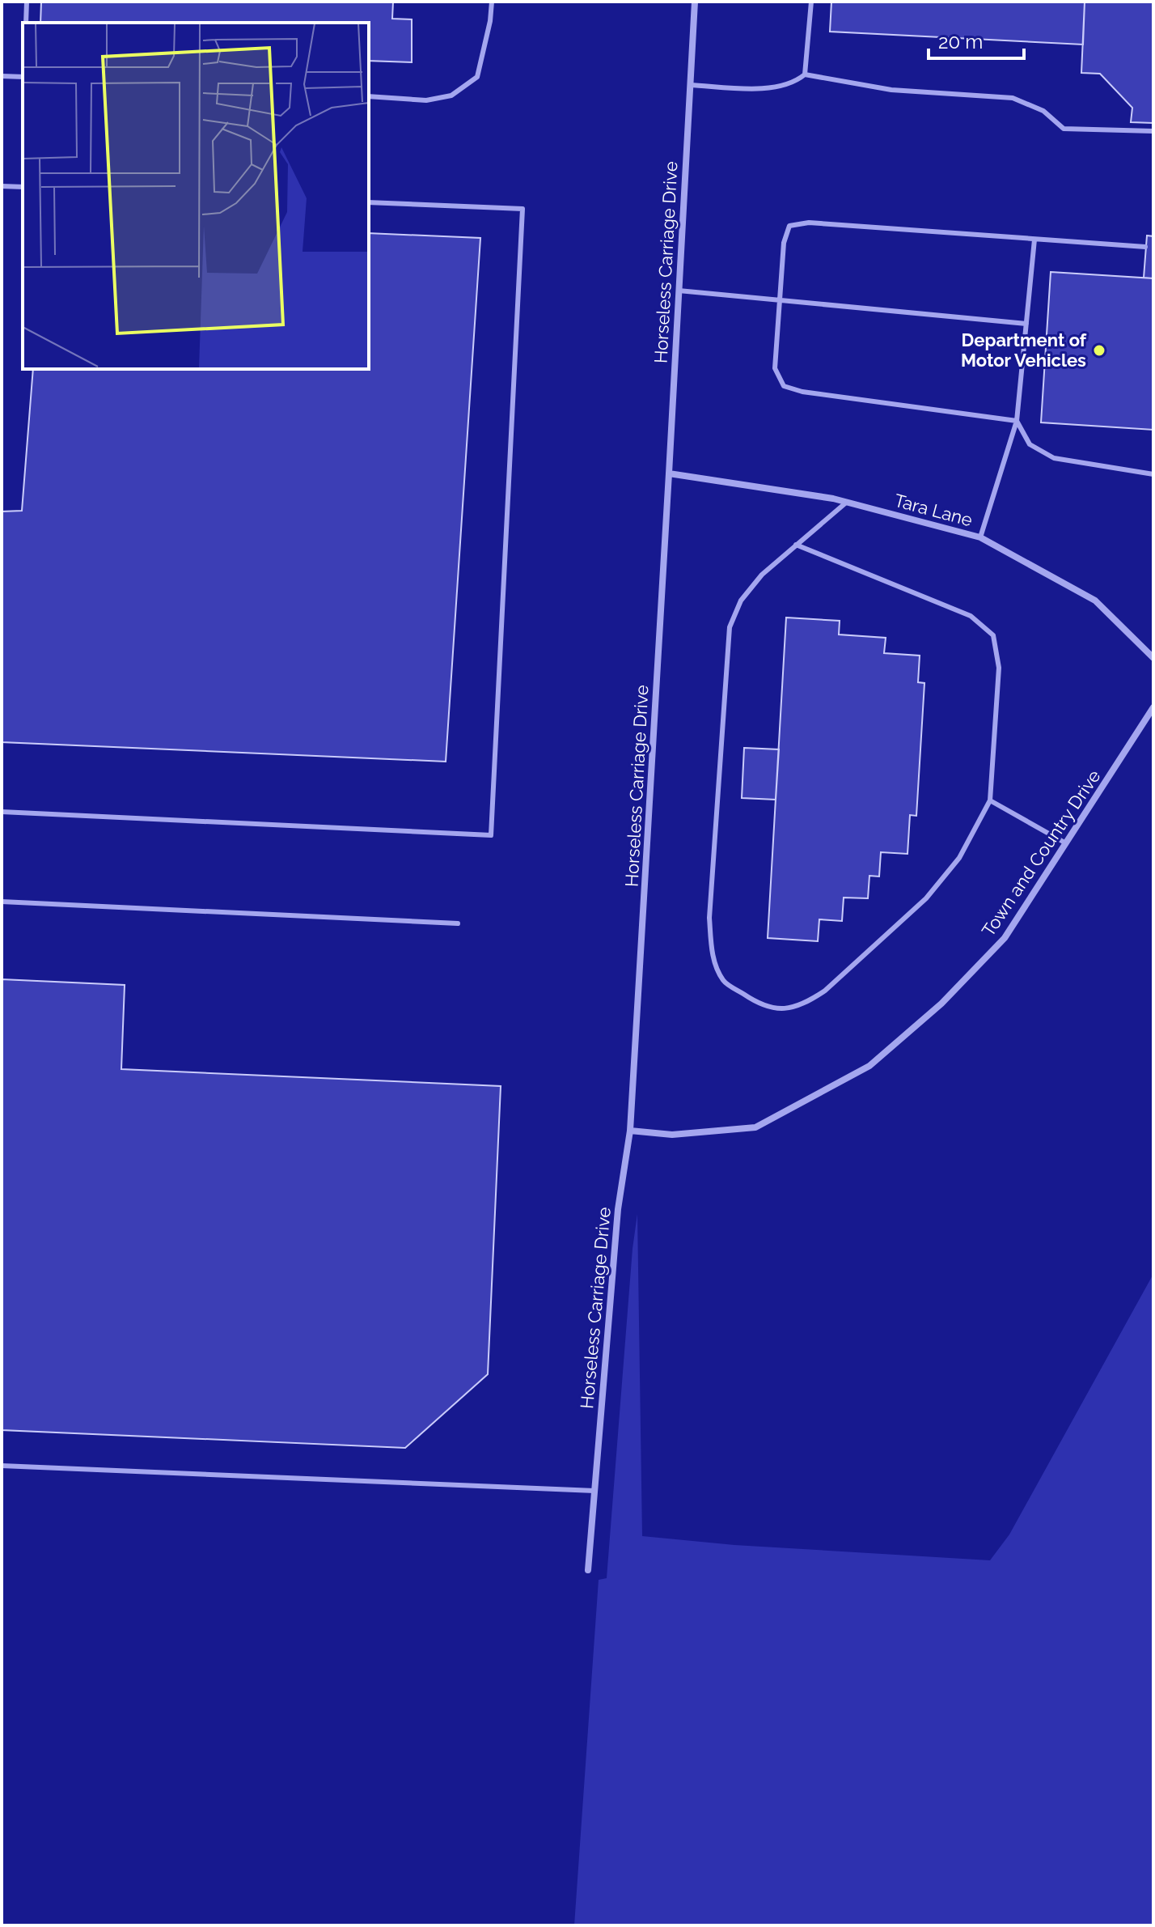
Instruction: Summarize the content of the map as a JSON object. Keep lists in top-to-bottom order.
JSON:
{
  "streets": {
    "street": ["Horseless Carriage Drive", "Tara Lane", "Town and Country Drive"]
  },
  "crossings": [
    ["Horseless Carriage Drive", "Tara Lane"],
    ["Horseless Carriage Drive", "Town and Country Drive"]
  ],
  "places": ["Department of Motor Vehicles"],
  "scale_bar": "20 m"
}
